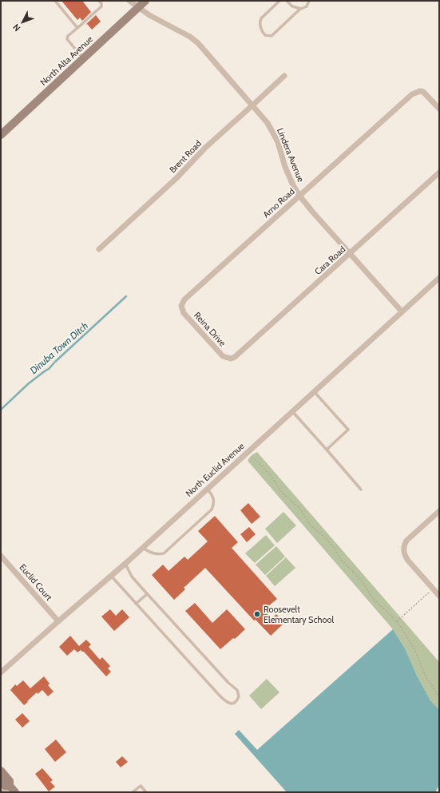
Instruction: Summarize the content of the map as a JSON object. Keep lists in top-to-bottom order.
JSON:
{
  "streets": {
    "main road": ["North Alta Avenue"],
    "street": [
      "Lindera Avenue",
      "Brent Road",
      "Arno Road",
      "Cara Road",
      "Reina Drive",
      "North Euclid Avenue",
      "Euclid Court"
    ]
  },
  "crossings": [
    ["North Alta Avenue", "Lindera Avenue"],
    ["Lindera Avenue", "Brent Road"],
    ["Lindera Avenue", "Arno Road"],
    ["Lindera Avenue", "Cara Road"],
    ["Lindera Avenue", "North Euclid Avenue"],
    ["Arno Road", "Reina Drive"],
    ["Cara Road", "Reina Drive"],
    ["North Euclid Avenue", "Euclid Court"]
  ],
  "water": ["Dinuba Town Ditch"],
  "places": ["Roosevelt Elementary School"],
  "north": "bottom left"
}
